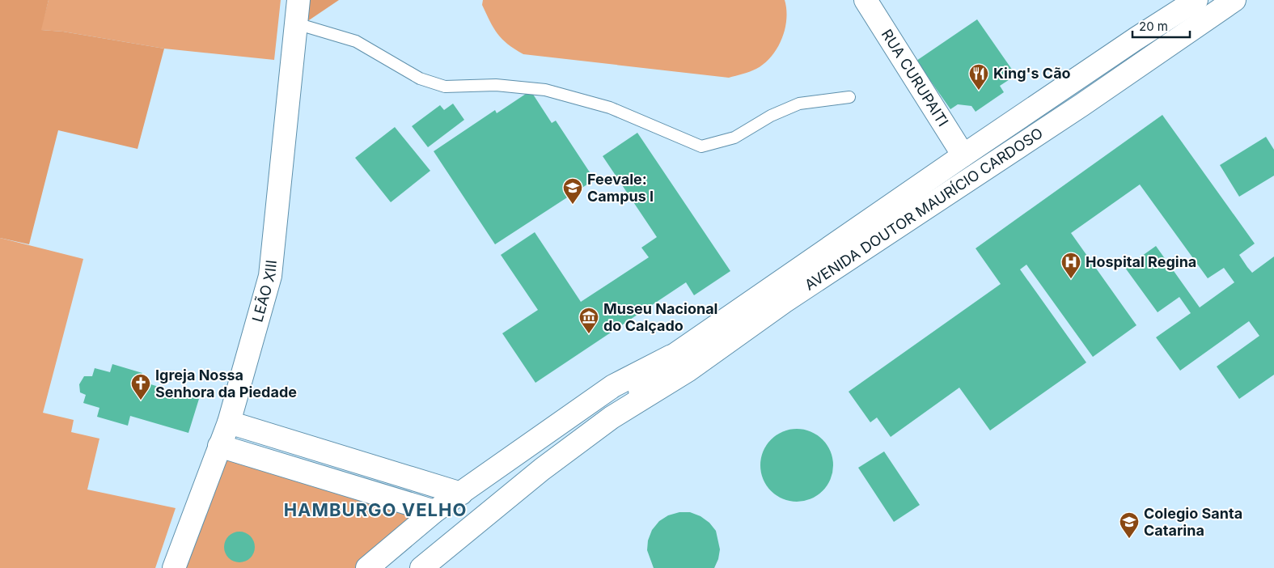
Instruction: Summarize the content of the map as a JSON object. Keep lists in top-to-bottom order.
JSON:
{
  "streets": {
    "main road": ["RUA CURUPAITI", "AVENIDA DOUTOR MAURÍCIO CARDOSO", "LEÃO XIII"]
  },
  "crossings": [
    ["RUA CURUPAITI", "AVENIDA DOUTOR MAURÍCIO CARDOSO"]
  ],
  "districts": ["HAMBURGO VELHO"],
  "places": {
    "restaurant": ["King's Cão"],
    "school or university": ["Feevale: Campus I", "Colegio Santa Catarina"],
    "hospital": ["Hospital Regina"],
    "museum": ["Museu Nacional do Calçado"],
    "church": ["Igreja Nossa Senhora da Piedade"]
  },
  "scale_bar": "20 m"
}
